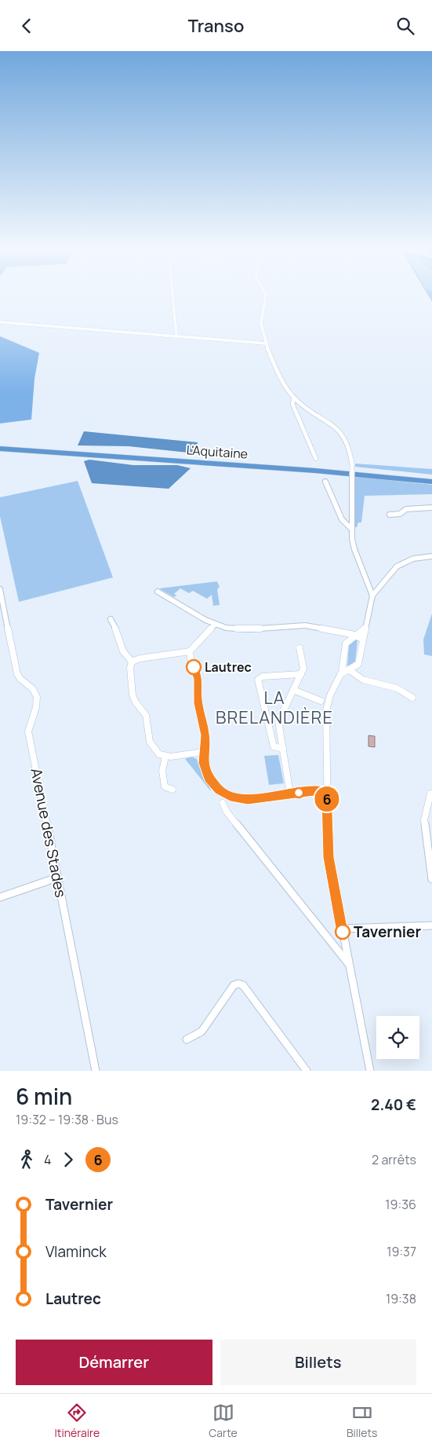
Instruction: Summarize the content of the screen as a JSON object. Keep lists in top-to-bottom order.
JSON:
{
  "streets": {
    "highway": ["L'Aquitaine"],
    "street": ["Avenue des Stades"]
  },
  "districts": ["LA BRELANDIÈRE"],
  "places": ["Lautrec", "Tavernier"],
  "lines": ["bus line 6"],
  "page": {
    "header": "Transo",
    "on_map": "6",
    "heading": ["6 min", "19:32 – 19:38 · Bus", "2.40 €"],
    "legs": ["4", "6", "2 arrêts"],
    "list": [
      {
        "name": "Tavernier",
        "value": "19:36"
      },
      {
        "name": "Vlaminck",
        "value": "19:37"
      },
      {
        "name": "Lautrec",
        "value": "19:38"
      }
    ],
    "buttons": ["Démarrer", "Billets"],
    "tabs": ["Itinéraire", "Carte", "Billets"]
  }
}
